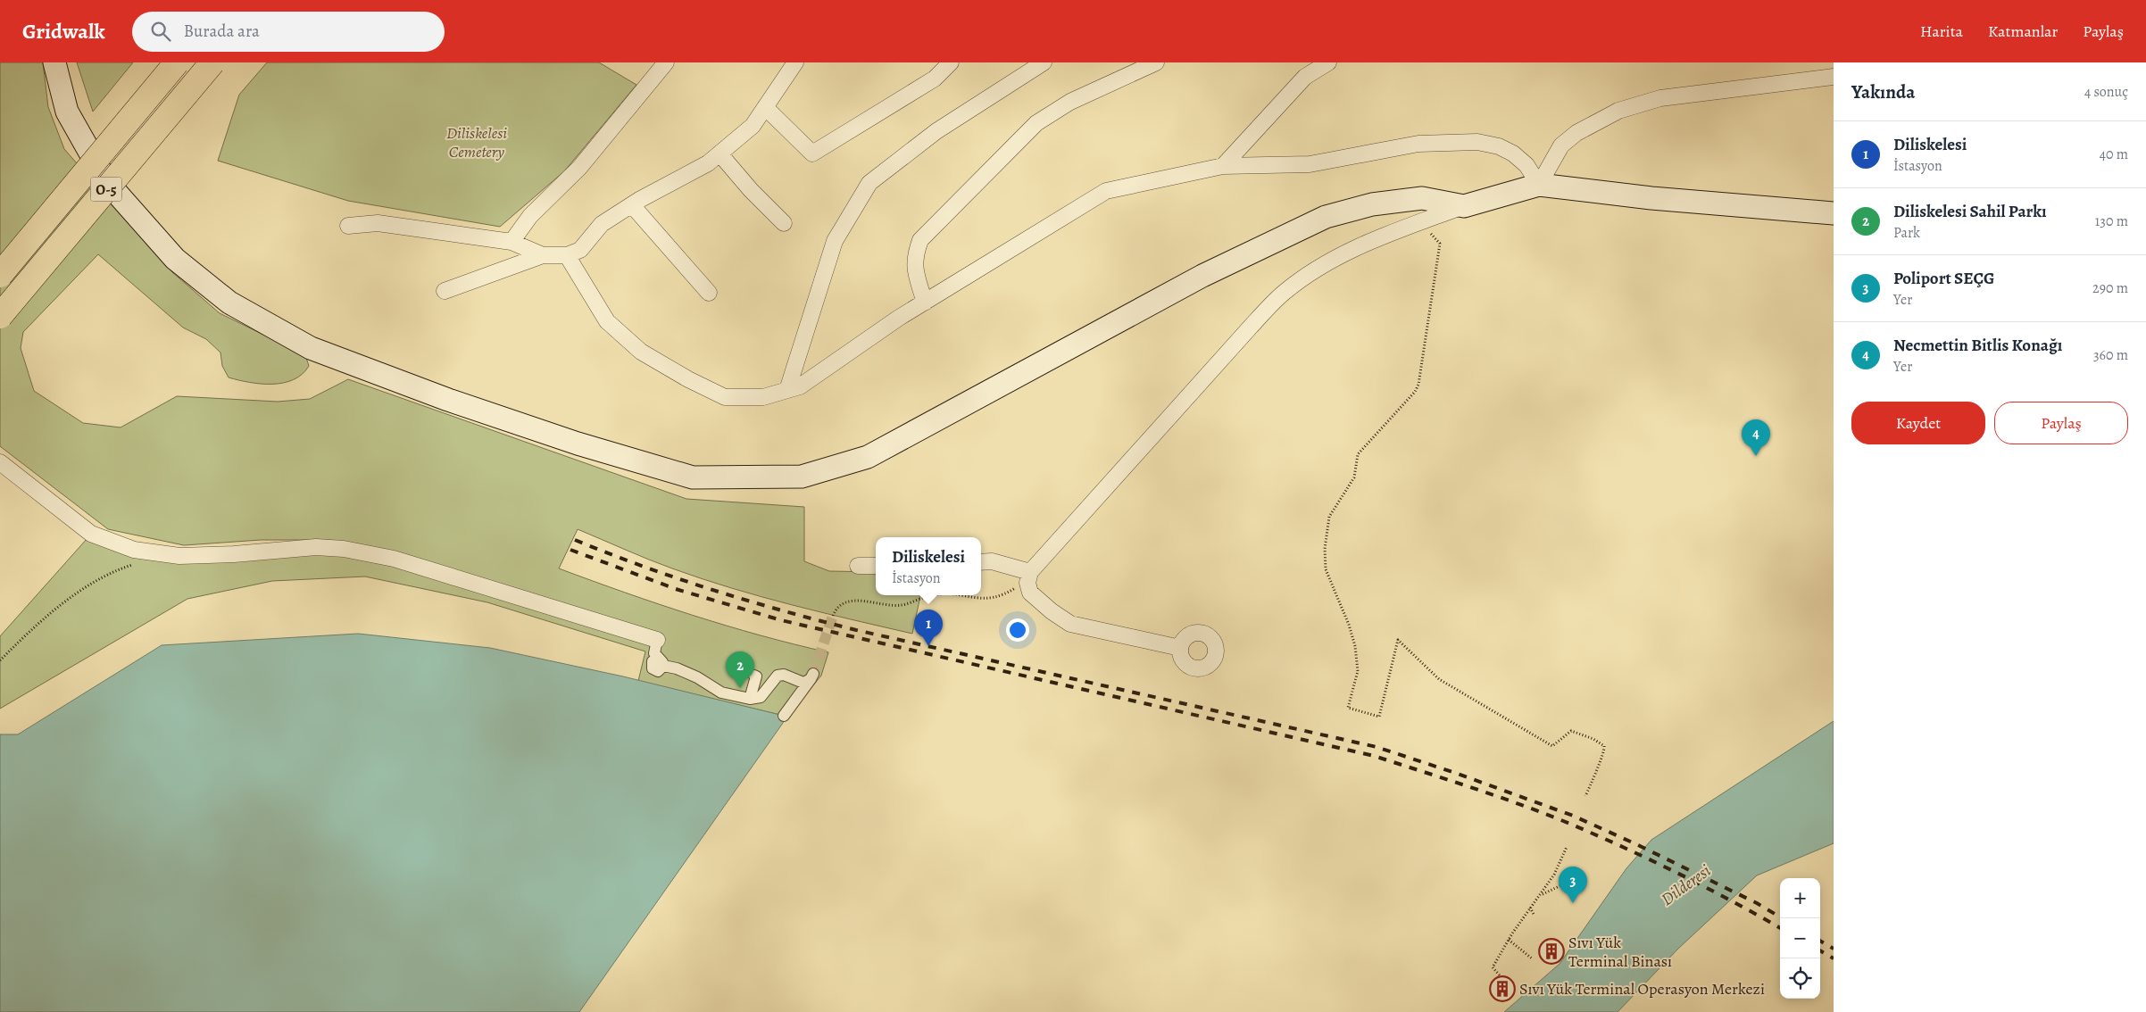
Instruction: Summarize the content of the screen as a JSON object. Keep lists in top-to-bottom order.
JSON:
{
  "streets": {
    "highway": ["O-5"]
  },
  "water": ["Dilderesi"],
  "parks": ["Diliskelesi Cemetery"],
  "places": {
    "building": ["Sıvı Yük Terminal Binası", "Sıvı Yük Terminal Operasyon Merkezi"]
  },
  "page": {
    "header": "Gridwalk",
    "search": "Burada ara",
    "nav": ["Harita", "Katmanlar", "Paylaş"],
    "heading": ["Yakında", "4 sonuç"],
    "list": [
      {
        "mark": "1",
        "name": "Diliskelesi",
        "note": "İstasyon",
        "value": "40 m"
      },
      {
        "mark": "2",
        "name": "Diliskelesi Sahil Parkı",
        "note": "Park",
        "value": "130 m"
      },
      {
        "mark": "3",
        "name": "Poliport SEÇG",
        "note": "Yer",
        "value": "290 m"
      },
      {
        "mark": "4",
        "name": "Necmettin Bitlis Konağı",
        "note": "Yer",
        "value": "360 m"
      }
    ],
    "buttons": ["Kaydet", "Paylaş"],
    "pins": [
      "4",
      "1",
      "2",
      "3"
    ],
    "popup": ["Diliskelesi", "İstasyon"],
    "map_buttons": ["+", "−"]
  }
}
